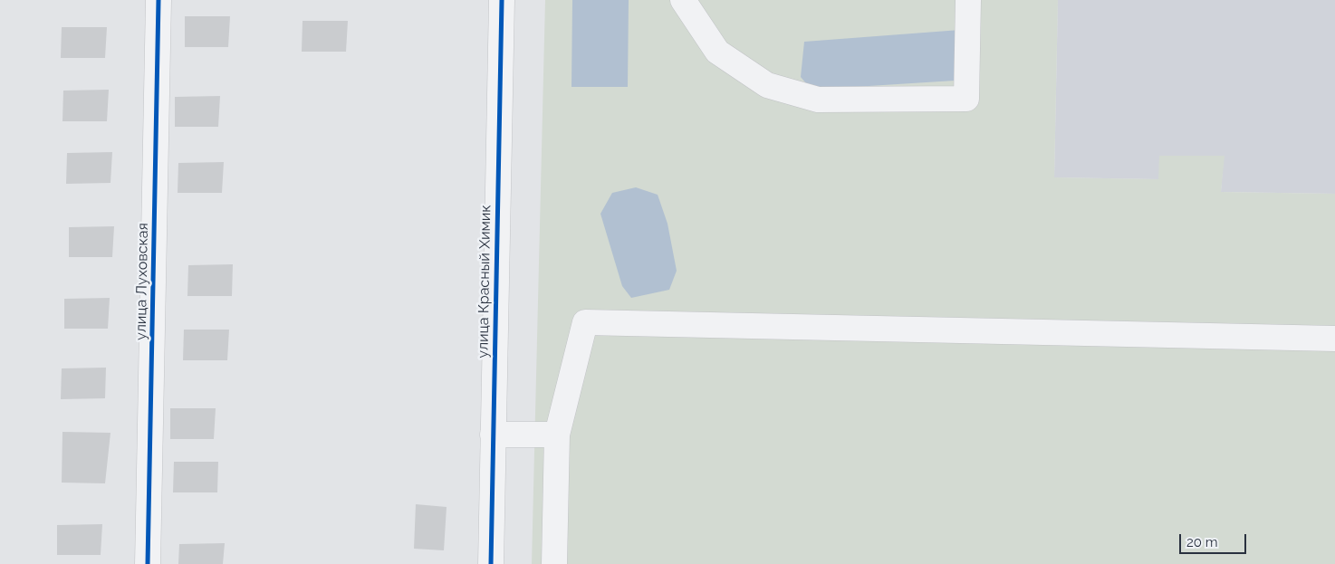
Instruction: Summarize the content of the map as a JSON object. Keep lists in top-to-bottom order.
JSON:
{
  "streets": {
    "street": ["улица Луховская", "улица Красный Химик"]
  },
  "scale_bar": "20 m"
}
